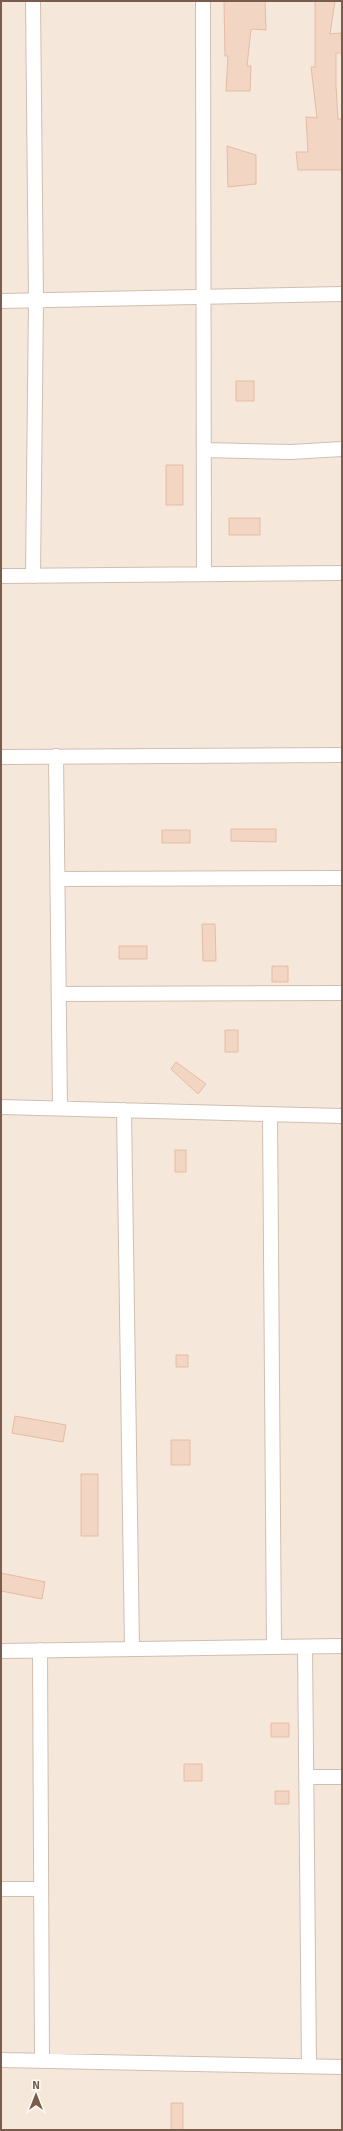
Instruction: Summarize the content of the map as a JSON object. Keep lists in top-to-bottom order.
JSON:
{
  "north": "top"
}
